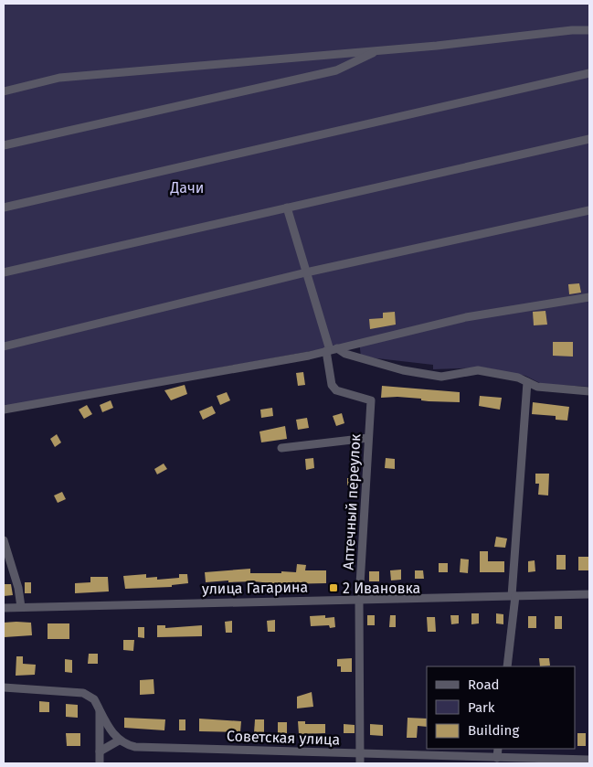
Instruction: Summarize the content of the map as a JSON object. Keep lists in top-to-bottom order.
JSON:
{
  "streets": {
    "street": ["Аптечный переулок", "улица Гагарина", "Советская улица"]
  },
  "crossings": [
    ["Аптечный переулок", "улица Гагарина"],
    ["Аптечный переулок", "Советская улица"]
  ],
  "parks": ["Дачи"],
  "places": {
    "transit": ["2 Ивановка"]
  },
  "legend": ["Road", "Park", "Building"]
}
